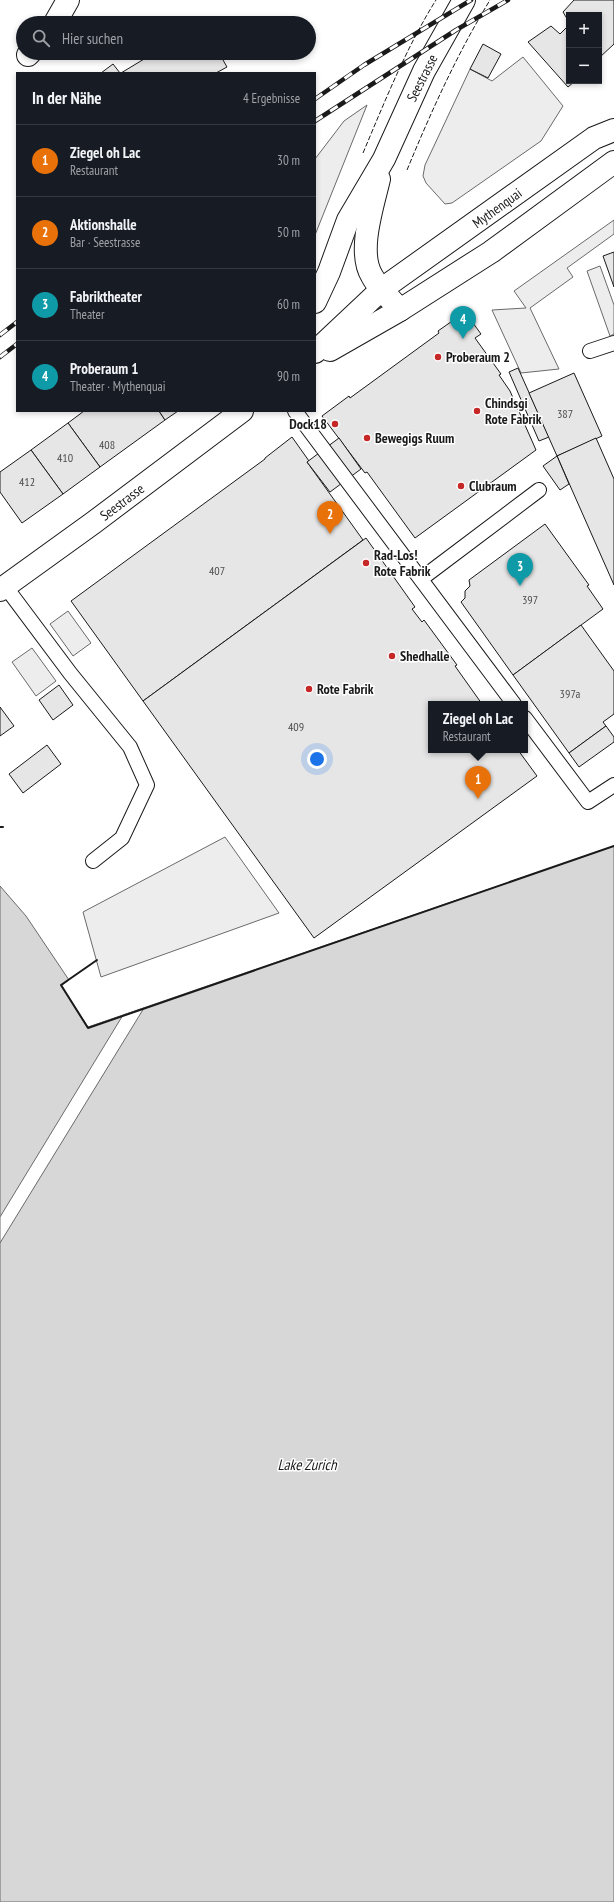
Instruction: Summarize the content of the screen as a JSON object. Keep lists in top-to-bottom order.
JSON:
{
  "streets": {
    "main road": ["Seestrasse", "Mythenquai"]
  },
  "crossings": [
    ["Seestrasse", "Mythenquai"]
  ],
  "water": ["Lake Zurich"],
  "places": [
    "Proberaum 2",
    "Chindsgi Rote Fabrik",
    "Dock18",
    "Bewegigs Ruum",
    "Clubraum",
    "Rad-Los! Rote Fabrik",
    "Shedhalle",
    "Rote Fabrik"
  ],
  "house_numbers": [
    "387",
    "408",
    "410",
    "412",
    "407",
    "397",
    "397a",
    "409"
  ],
  "page": {
    "map_buttons": ["+", "−"],
    "search": "Hier suchen",
    "heading": ["In der Nähe", "4 Ergebnisse"],
    "list": [
      {
        "mark": "1",
        "name": "Ziegel oh Lac",
        "note": "Restaurant",
        "value": "30 m"
      },
      {
        "mark": "2",
        "name": "Aktionshalle",
        "note": "Bar · Seestrasse",
        "value": "50 m"
      },
      {
        "mark": "3",
        "name": "Fabriktheater",
        "note": "Theater",
        "value": "60 m"
      },
      {
        "mark": "4",
        "name": "Proberaum 1",
        "note": "Theater · Mythenquai",
        "value": "90 m"
      }
    ],
    "pins": [
      "4",
      "2",
      "3",
      "1"
    ],
    "popup": ["Ziegel oh Lac", "Restaurant"]
  }
}
